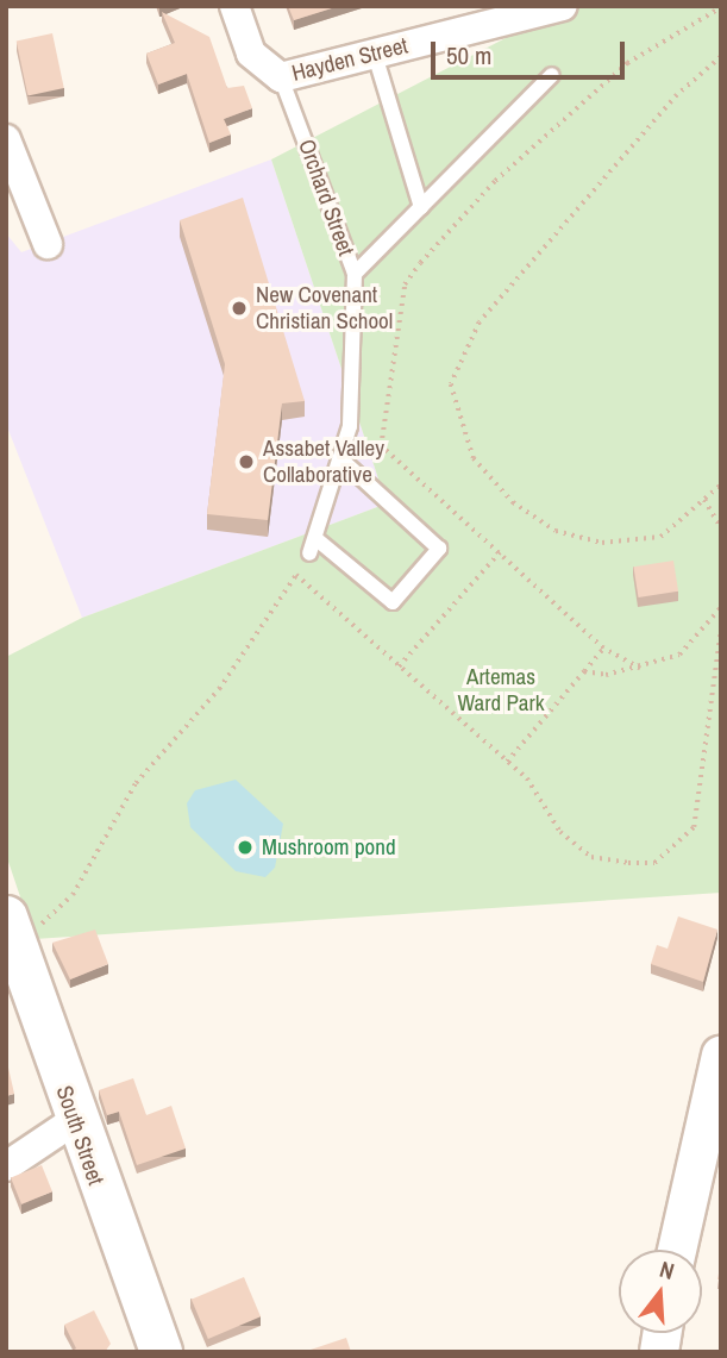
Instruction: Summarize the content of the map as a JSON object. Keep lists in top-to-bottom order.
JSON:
{
  "streets": {
    "main road": ["South Street"],
    "street": ["Hayden Street", "Orchard Street"]
  },
  "crossings": [
    ["Hayden Street", "Orchard Street"]
  ],
  "parks": ["Artemas Ward Park"],
  "places": ["New Covenant Christian School", "Assabet Valley Collaborative", "Mushroom pond"],
  "scale_bar": "50 m",
  "north": "top"
}
